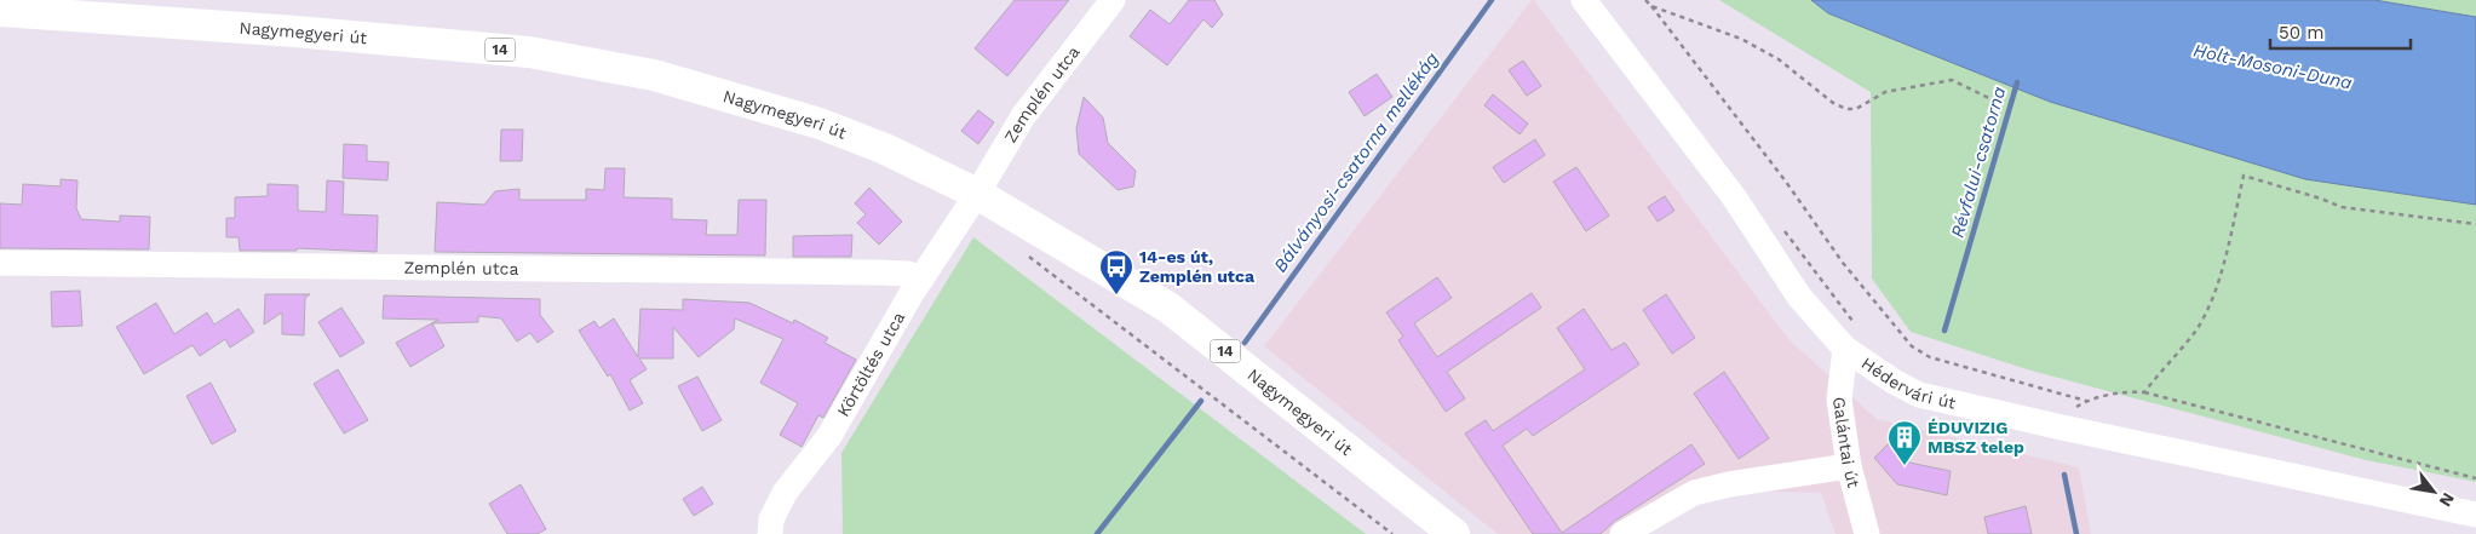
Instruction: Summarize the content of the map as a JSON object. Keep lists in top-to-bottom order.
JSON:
{
  "streets": {
    "main road": ["Nagymegyeri út", "14"],
    "street": [
      "Zemplén utca",
      "Körtöltés utca",
      "Hédervári út",
      "Galántai út"
    ]
  },
  "crossings": [
    ["Nagymegyeri út", "Zemplén utca"],
    ["Nagymegyeri út", "Körtöltés utca"],
    ["Zemplén utca", "Körtöltés utca"],
    ["Hédervári út", "Galántai út"]
  ],
  "water": ["Holt-Mosoni-Duna", "Bálványosi-csatorna mellékág", "Révfalui-csatorna"],
  "places": {
    "bus stop": ["14-es út, Zemplén utca"],
    "building": ["ÉDUVIZIG MBSZ telep"]
  },
  "scale_bar": "50 m",
  "north": "bottom right"
}
